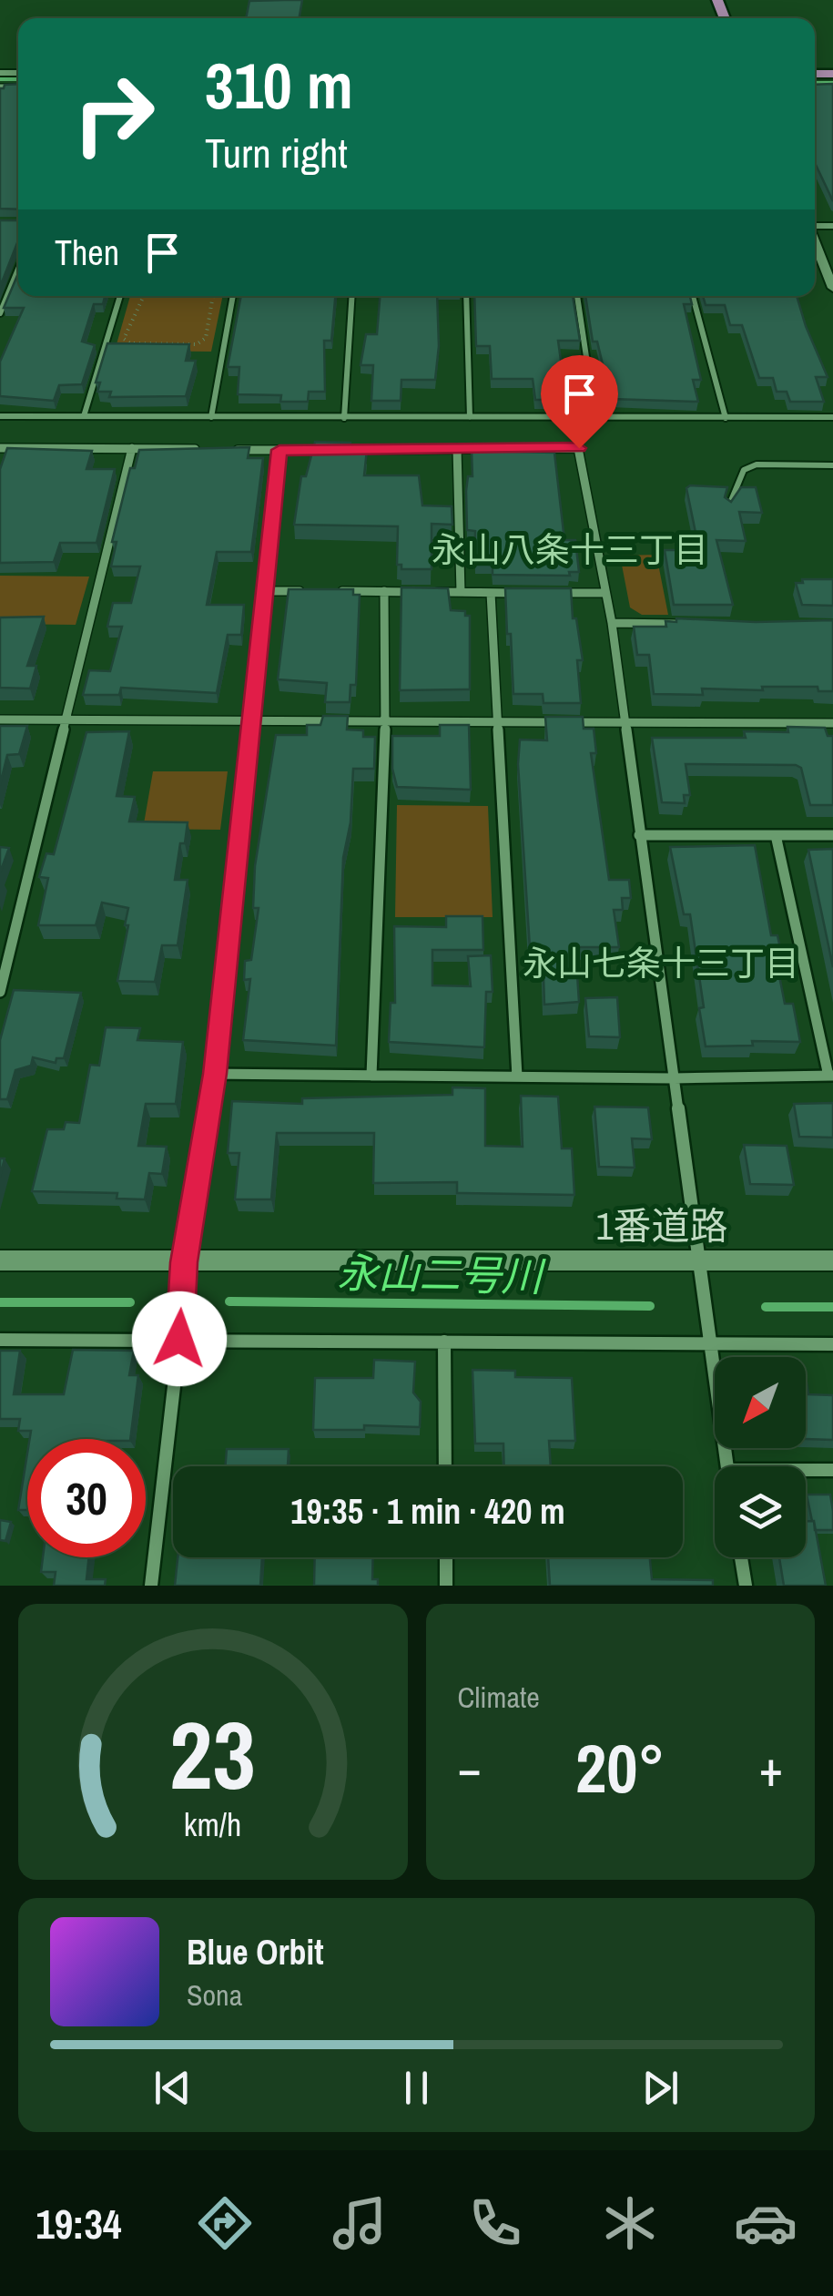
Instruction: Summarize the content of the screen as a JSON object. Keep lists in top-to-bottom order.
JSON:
{
  "streets": {
    "street": ["1番道路"]
  },
  "districts": ["永山八条十三丁目", "永山七条十三丁目"],
  "water": ["永山二号川"],
  "north": "bottom left",
  "page": {
    "turn": ["310 m", "Turn right"],
    "then": "Then",
    "limit": "30",
    "trip": "19:35 · 1 min · 420 m",
    "tile": "Climate",
    "heat": ["−", "20°", "+"],
    "song": ["Blue Orbit", "Sona"],
    "tabs": "19:34",
    "gauge": ["23", "km/h"]
  }
}
